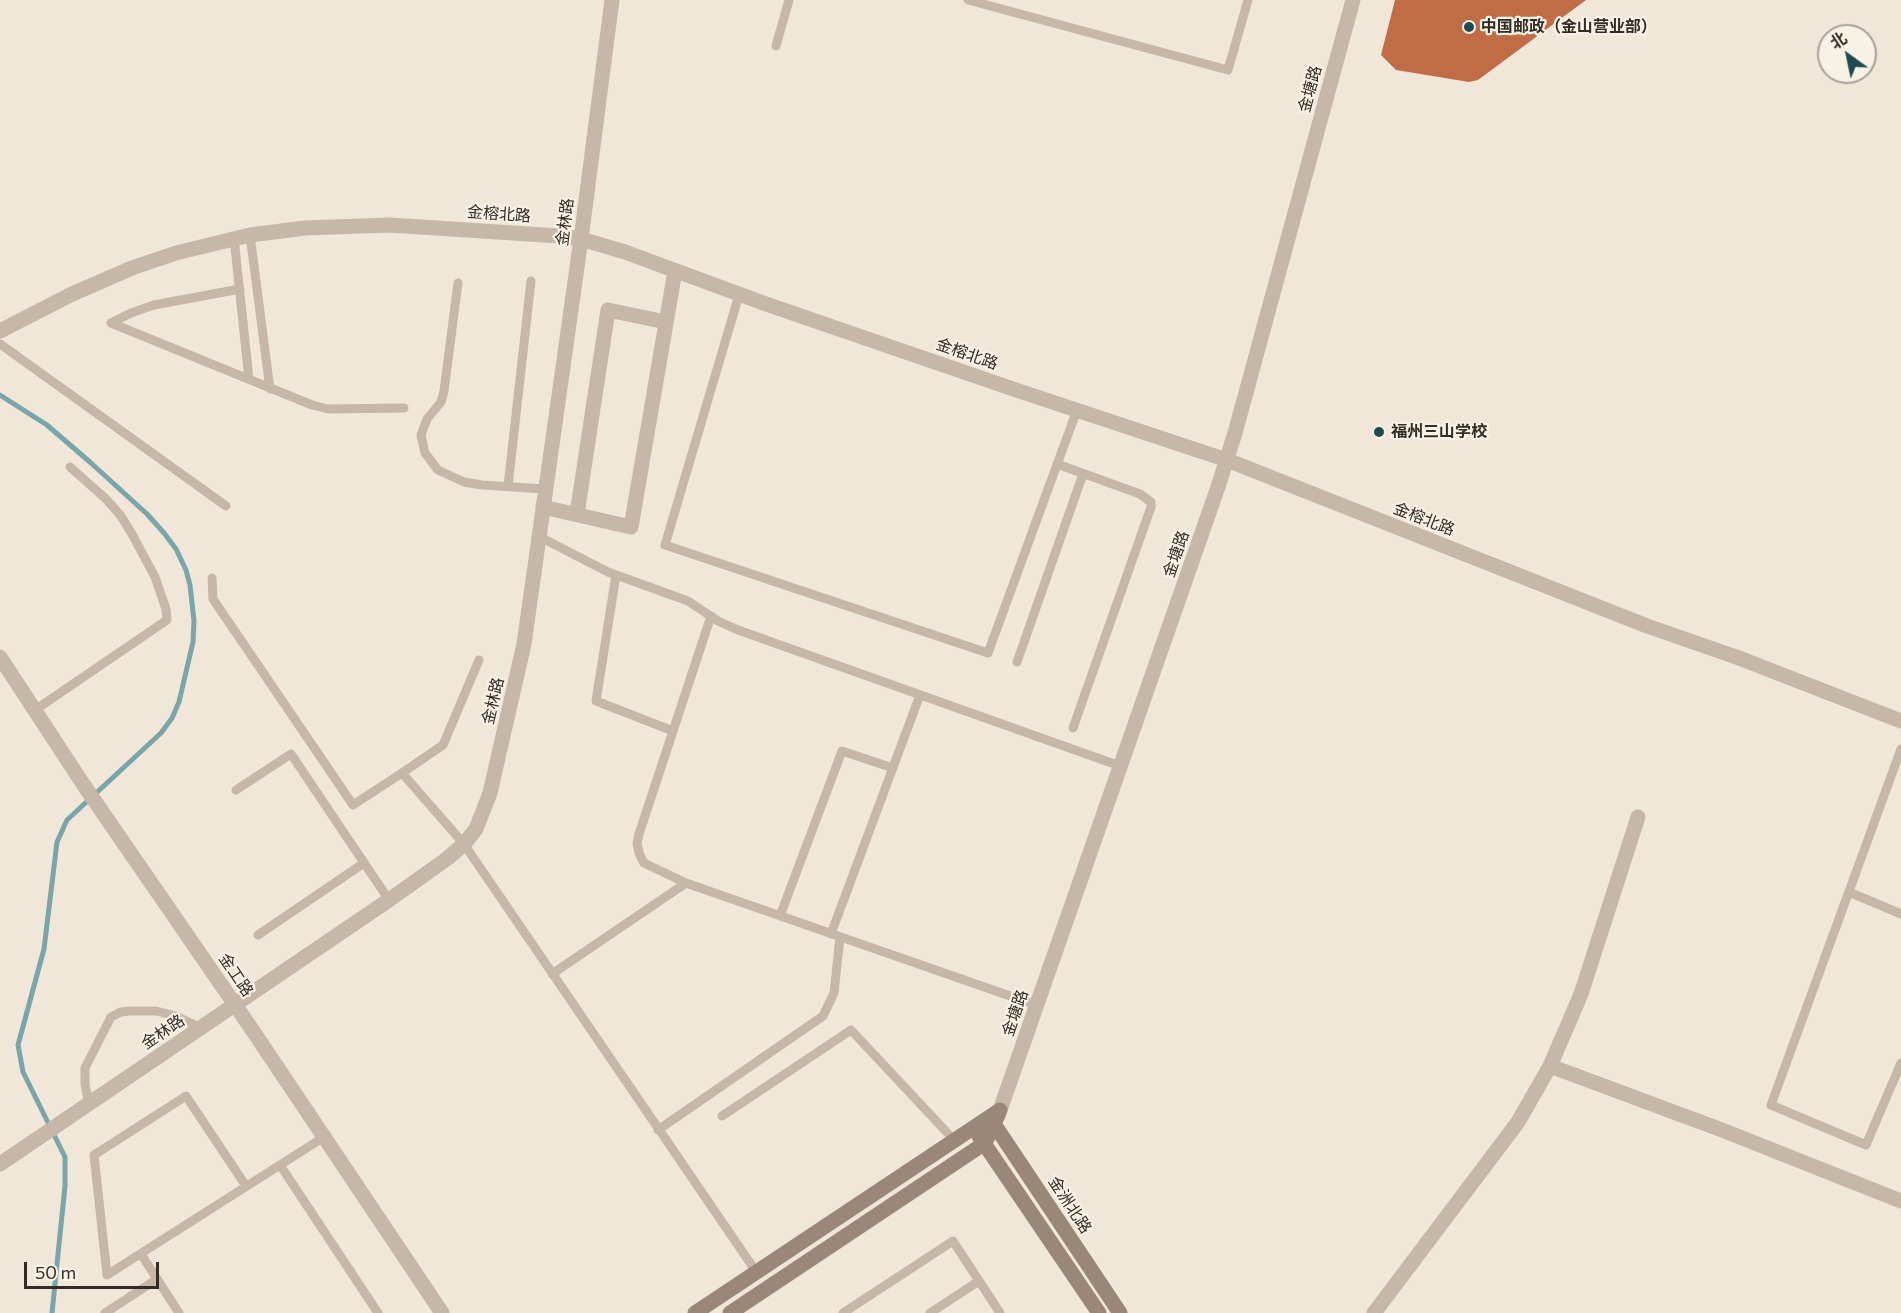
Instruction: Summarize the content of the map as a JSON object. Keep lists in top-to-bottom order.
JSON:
{
  "streets": {
    "main road": ["金塘路", "金洲北路"],
    "street": ["金榕北路", "金林路", "金工路"]
  },
  "crossings": [
    ["金塘路", "金榕北路"],
    ["金塘路", "金洲北路"],
    ["金榕北路", "金林路"],
    ["金林路", "金工路"]
  ],
  "places": ["中国邮政（金山营业部）", "福州三山学校"],
  "scale_bar": "50 m",
  "north": "top left"
}
